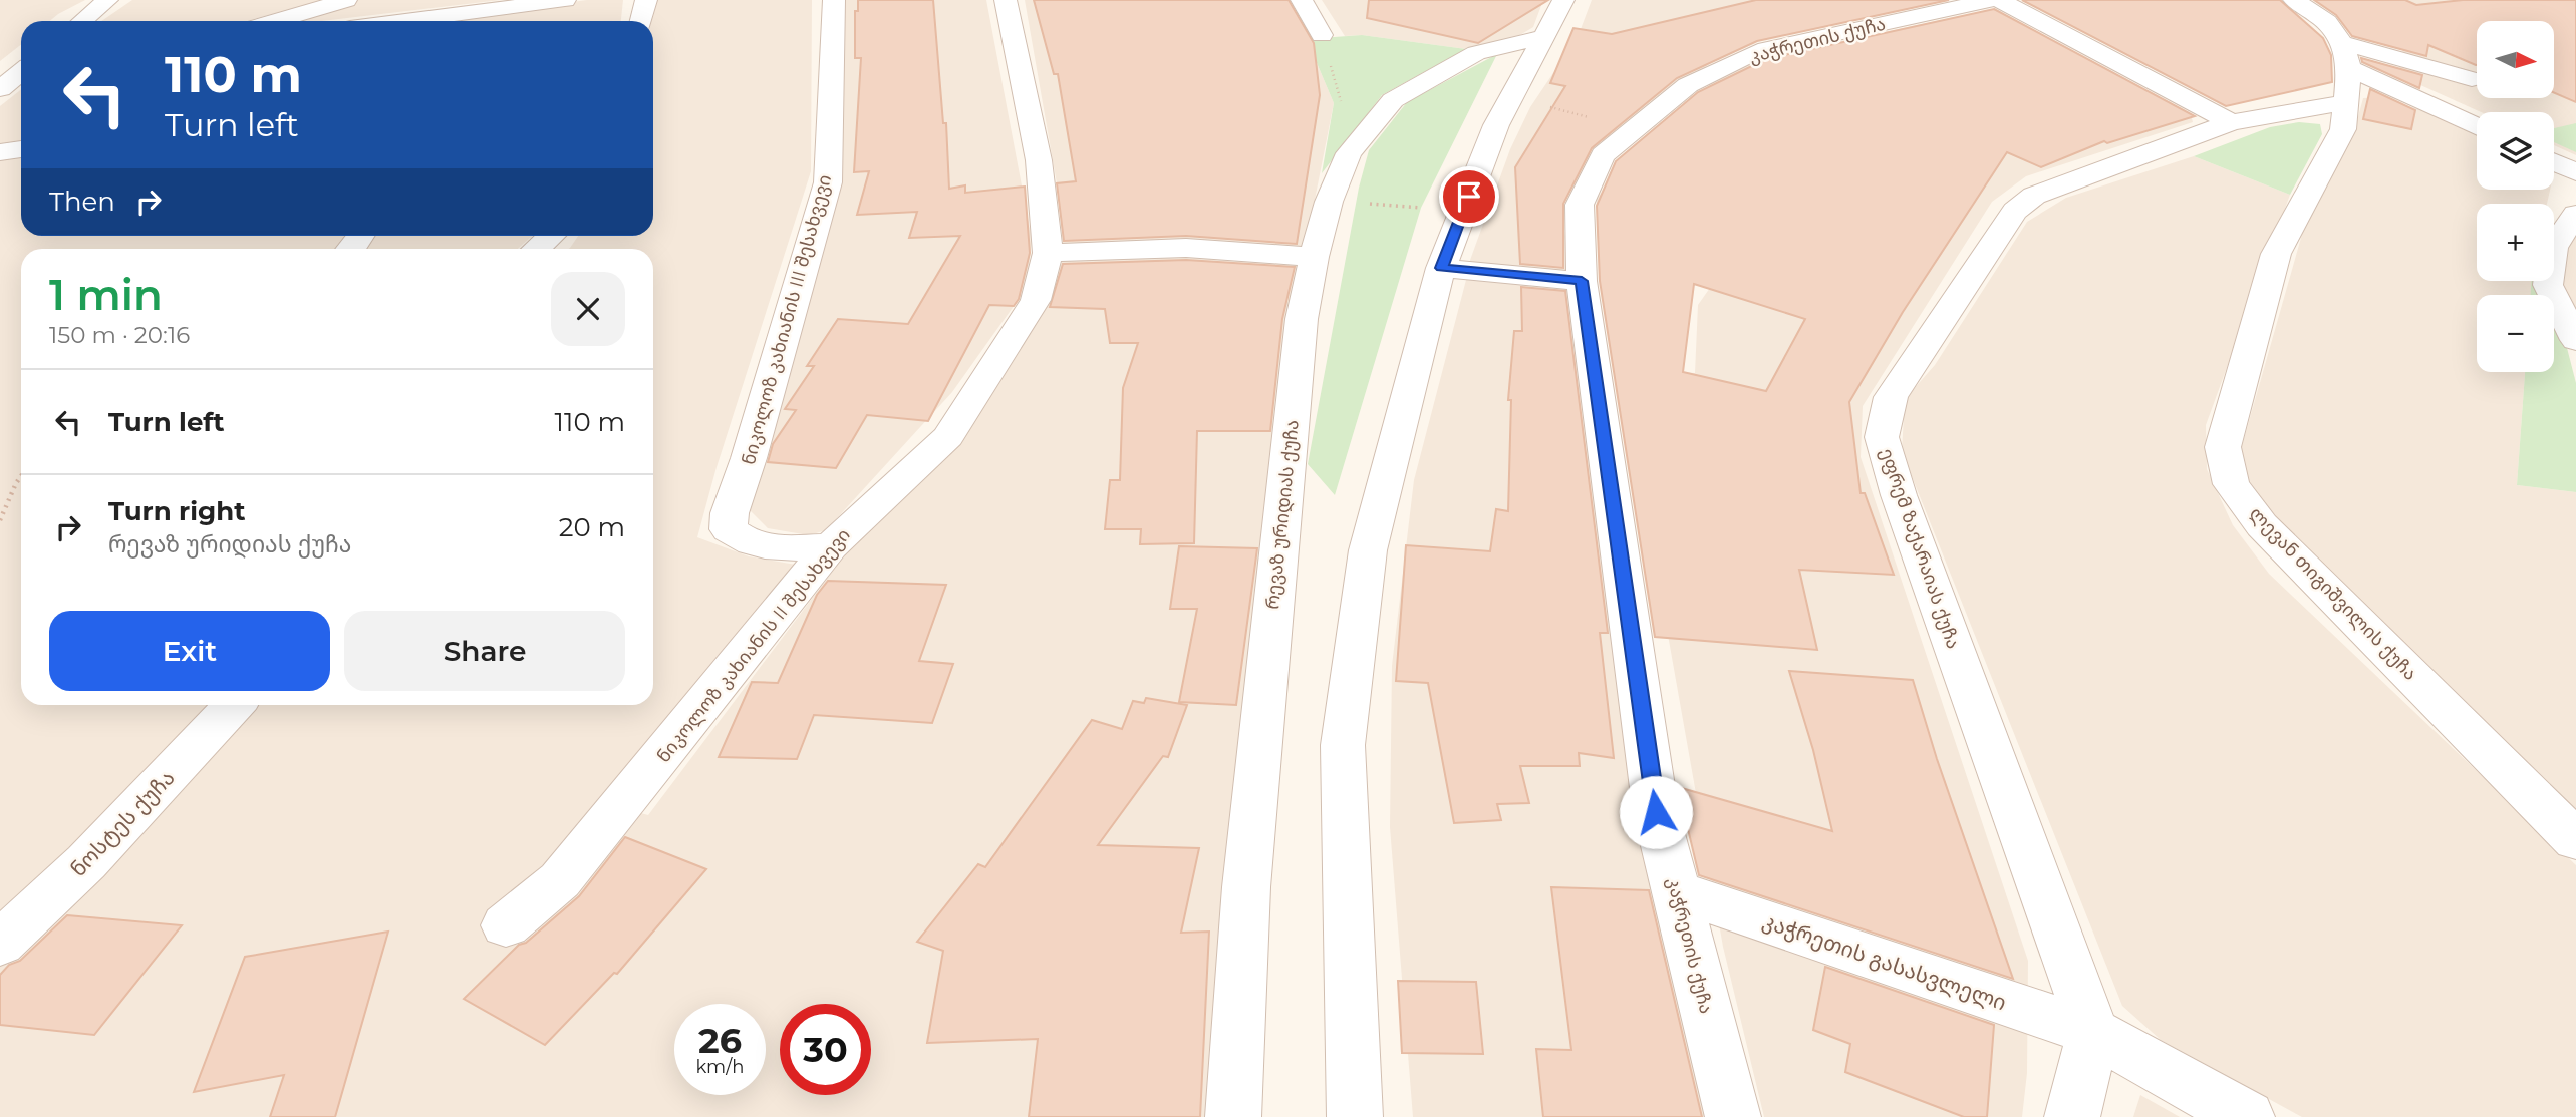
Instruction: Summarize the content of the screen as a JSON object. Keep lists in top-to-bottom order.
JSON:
{
  "streets": {
    "street": [
      "კაჭრეთის ქუჩა",
      "ნიკოლოზ კახიანის III შესახვევი",
      "რევაზ ურიდიას ქუჩა",
      "ეფრემ ზაქარაიას ქუჩა",
      "ლევან თიგიშვილის ქუჩა",
      "ნიკოლოზ კახიანის II შესახვევი",
      "ნოსტეს ქუჩა",
      "კაჭრეთის გასასვლელი"
    ]
  },
  "crossings": [
    ["კაჭრეთის ქუჩა", "კაჭრეთის გასასვლელი"],
    ["ნიკოლოზ კახიანის III შესახვევი", "ნიკოლოზ კახიანის II შესახვევი"],
    ["ეფრემ ზაქარაიას ქუჩა", "ლევან თიგიშვილის ქუჩა"],
    ["ეფრემ ზაქარაიას ქუჩა", "კაჭრეთის გასასვლელი"]
  ],
  "north": "right",
  "page": {
    "map_buttons": ["+", "−"],
    "turn": ["110 m", "Turn left"],
    "then": "Then",
    "heading": ["1 min", "150 m · 20:16"],
    "list": [
      {
        "name": "Turn left",
        "value": "110 m"
      },
      {
        "name": "Turn right",
        "note": "რევაზ ურიდიას ქუჩა",
        "value": "20 m"
      }
    ],
    "buttons": ["Exit", "Share"],
    "speed": "26 km/h",
    "limit": "30"
  }
}
